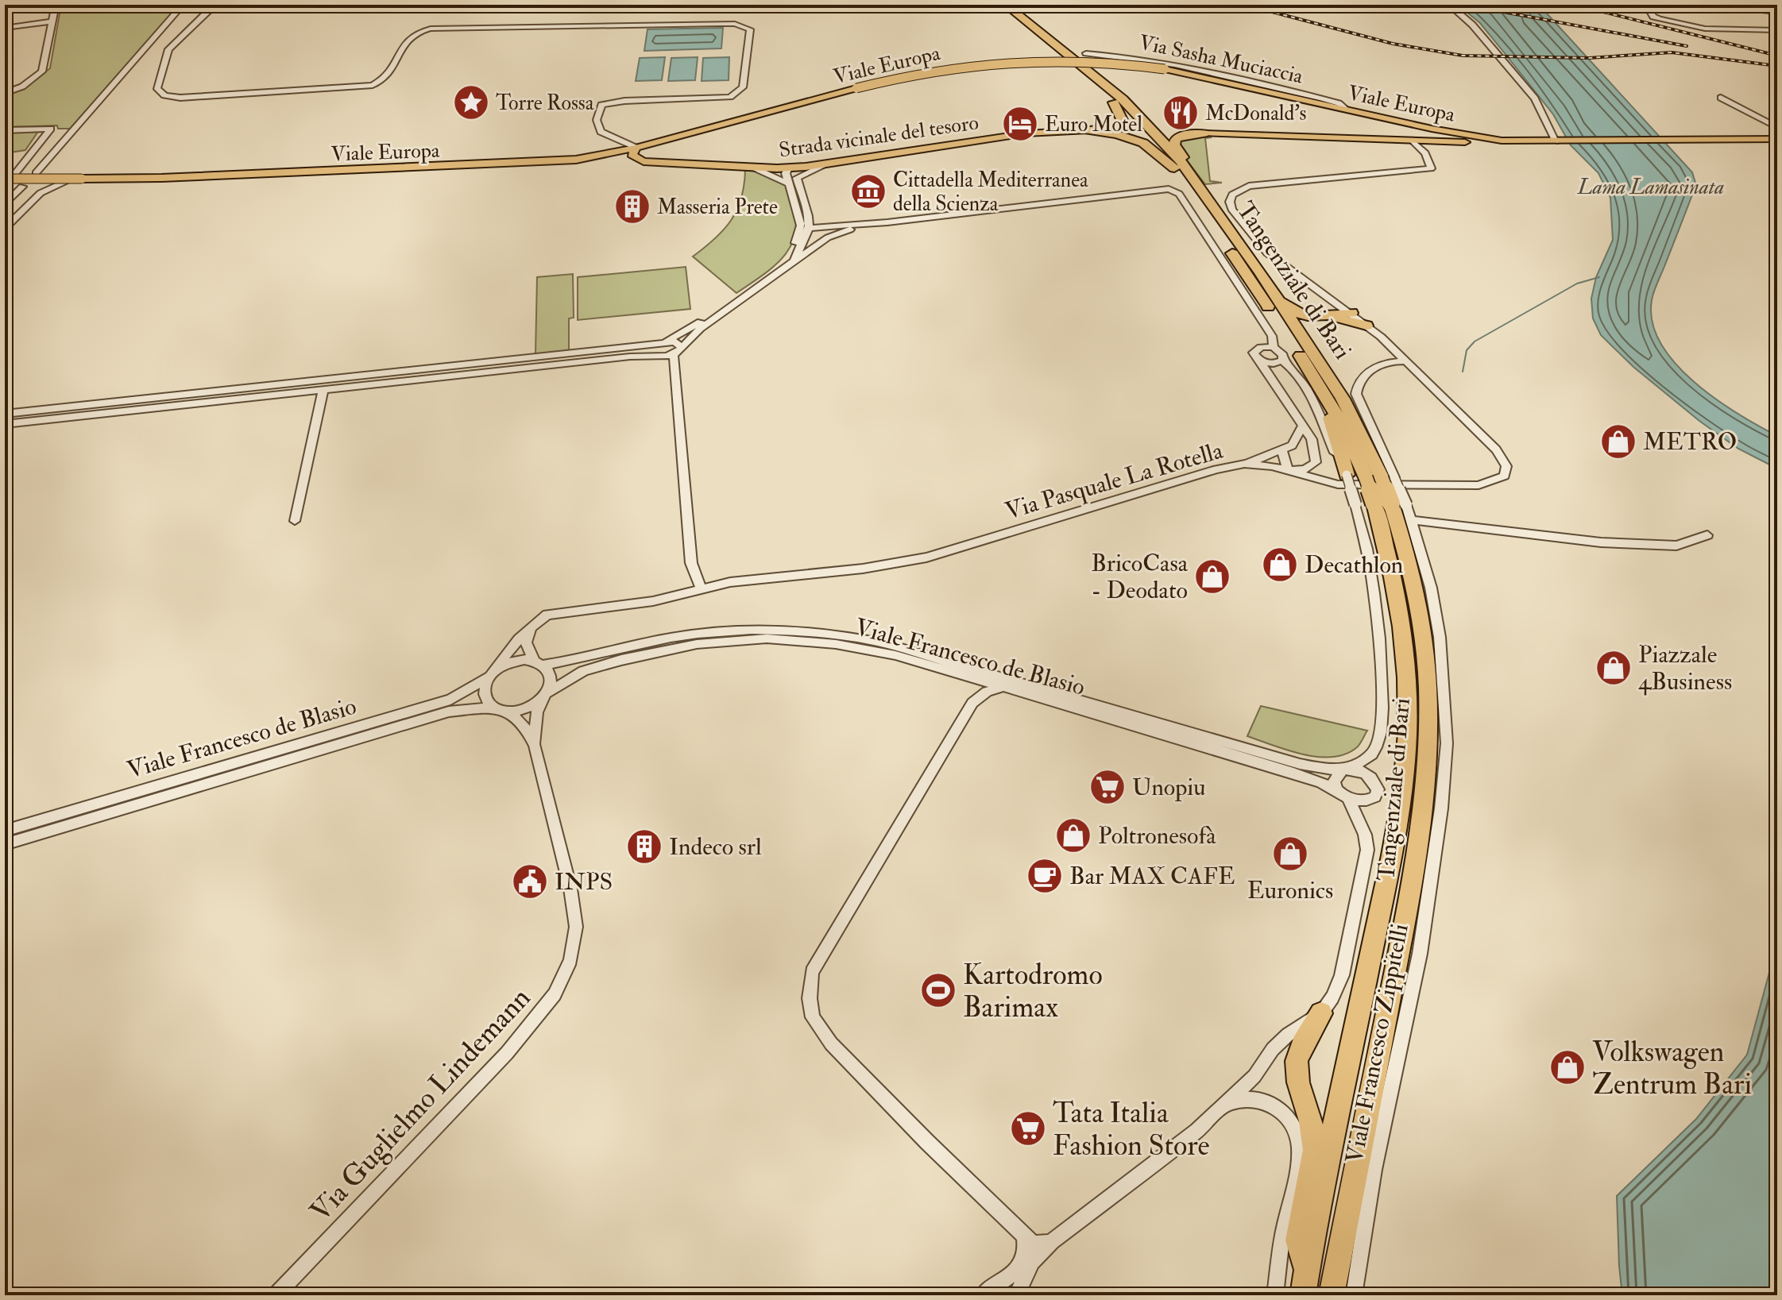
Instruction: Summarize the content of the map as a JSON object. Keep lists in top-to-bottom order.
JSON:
{
  "streets": {
    "highway": ["Tangenziale di Bari"],
    "main road": ["Viale Europa", "Strada vicinale del tesoro"],
    "street": [
      "Via Sasha Muciaccia",
      "Via Pasquale La Rotella",
      "Viale Francesco de Blasio",
      "Viale Francesco Zippitelli",
      "Via Guglielmo Lindemann"
    ]
  },
  "crossings": [
    ["Via Sasha Muciaccia", "Viale Europa"],
    ["Tangenziale di Bari", "Viale Francesco Zippitelli"],
    ["Via Pasquale La Rotella", "Viale Francesco de Blasio"],
    ["Via Pasquale La Rotella", "Via Guglielmo Lindemann"],
    ["Viale Francesco de Blasio", "Via Guglielmo Lindemann"]
  ],
  "water": ["Lama Lamasinata"],
  "places": {
    "place": ["Torre Rossa"],
    "restaurant": ["McDonald's"],
    "hotel": ["Euro Motel"],
    "museum": ["Cittadella Mediterranea della Scienza"],
    "building": ["Masseria Prete", "Indeco srl"],
    "shop": [
      "METRO",
      "Decathlon",
      "BricoCasa - Deodato",
      "Piazzale 4Business",
      "Poltronesofà",
      "Euronics",
      "Volkswagen Zentrum Bari"
    ],
    "supermarket": ["Unopiu", "Tata Italia Fashion Store"],
    "cafe": ["Bar MAX CAFE"],
    "public building": ["INPS"],
    "sports": ["Kartodromo Barimax"]
  }
}
